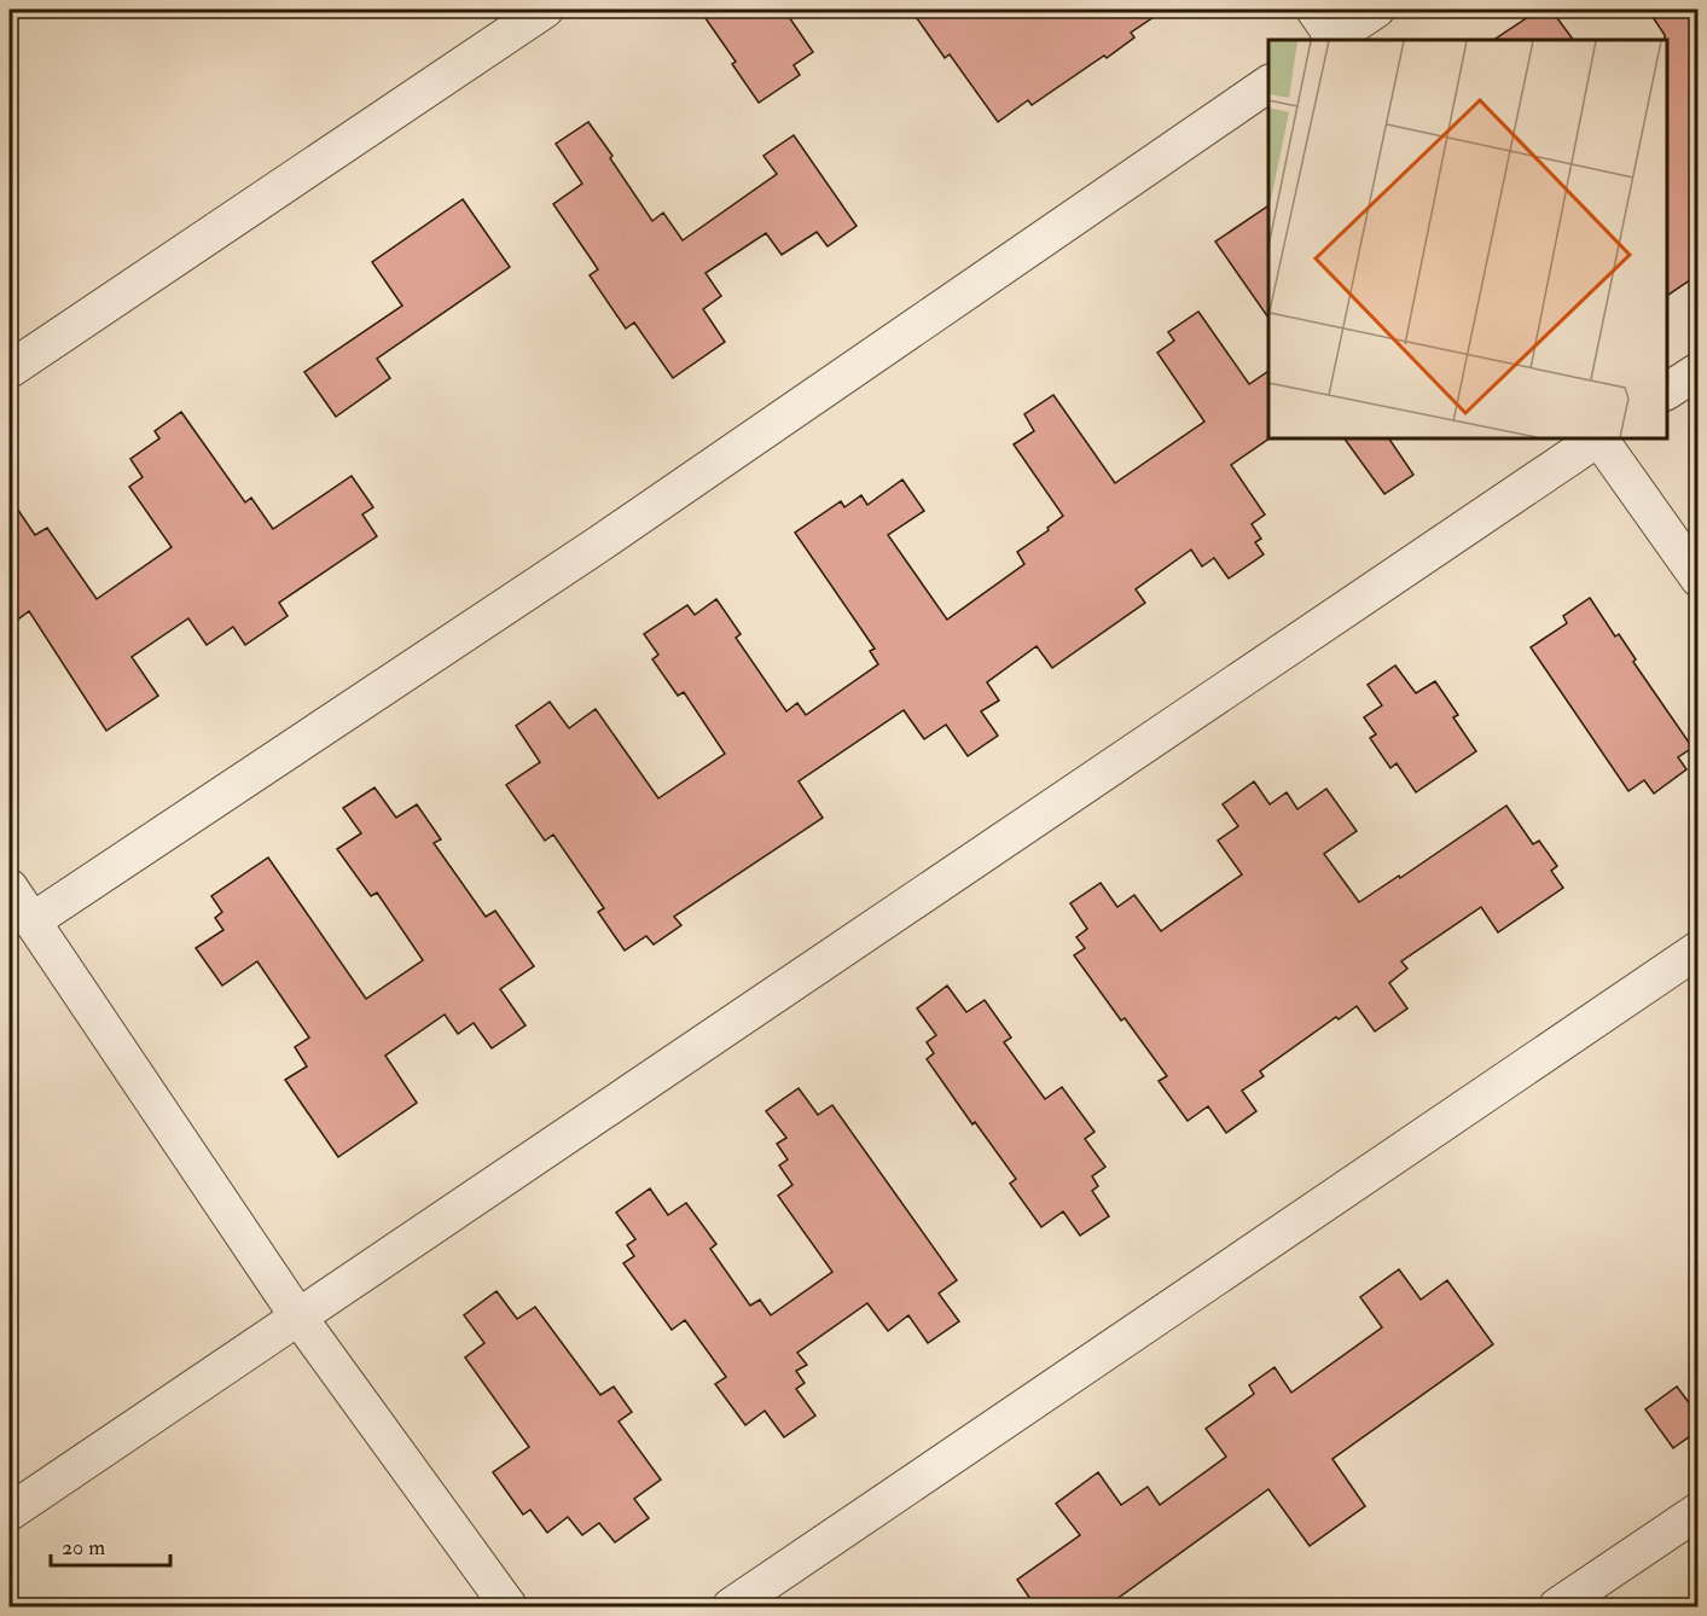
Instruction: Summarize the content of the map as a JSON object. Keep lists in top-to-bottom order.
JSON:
{
  "scale_bar": "20 m"
}
